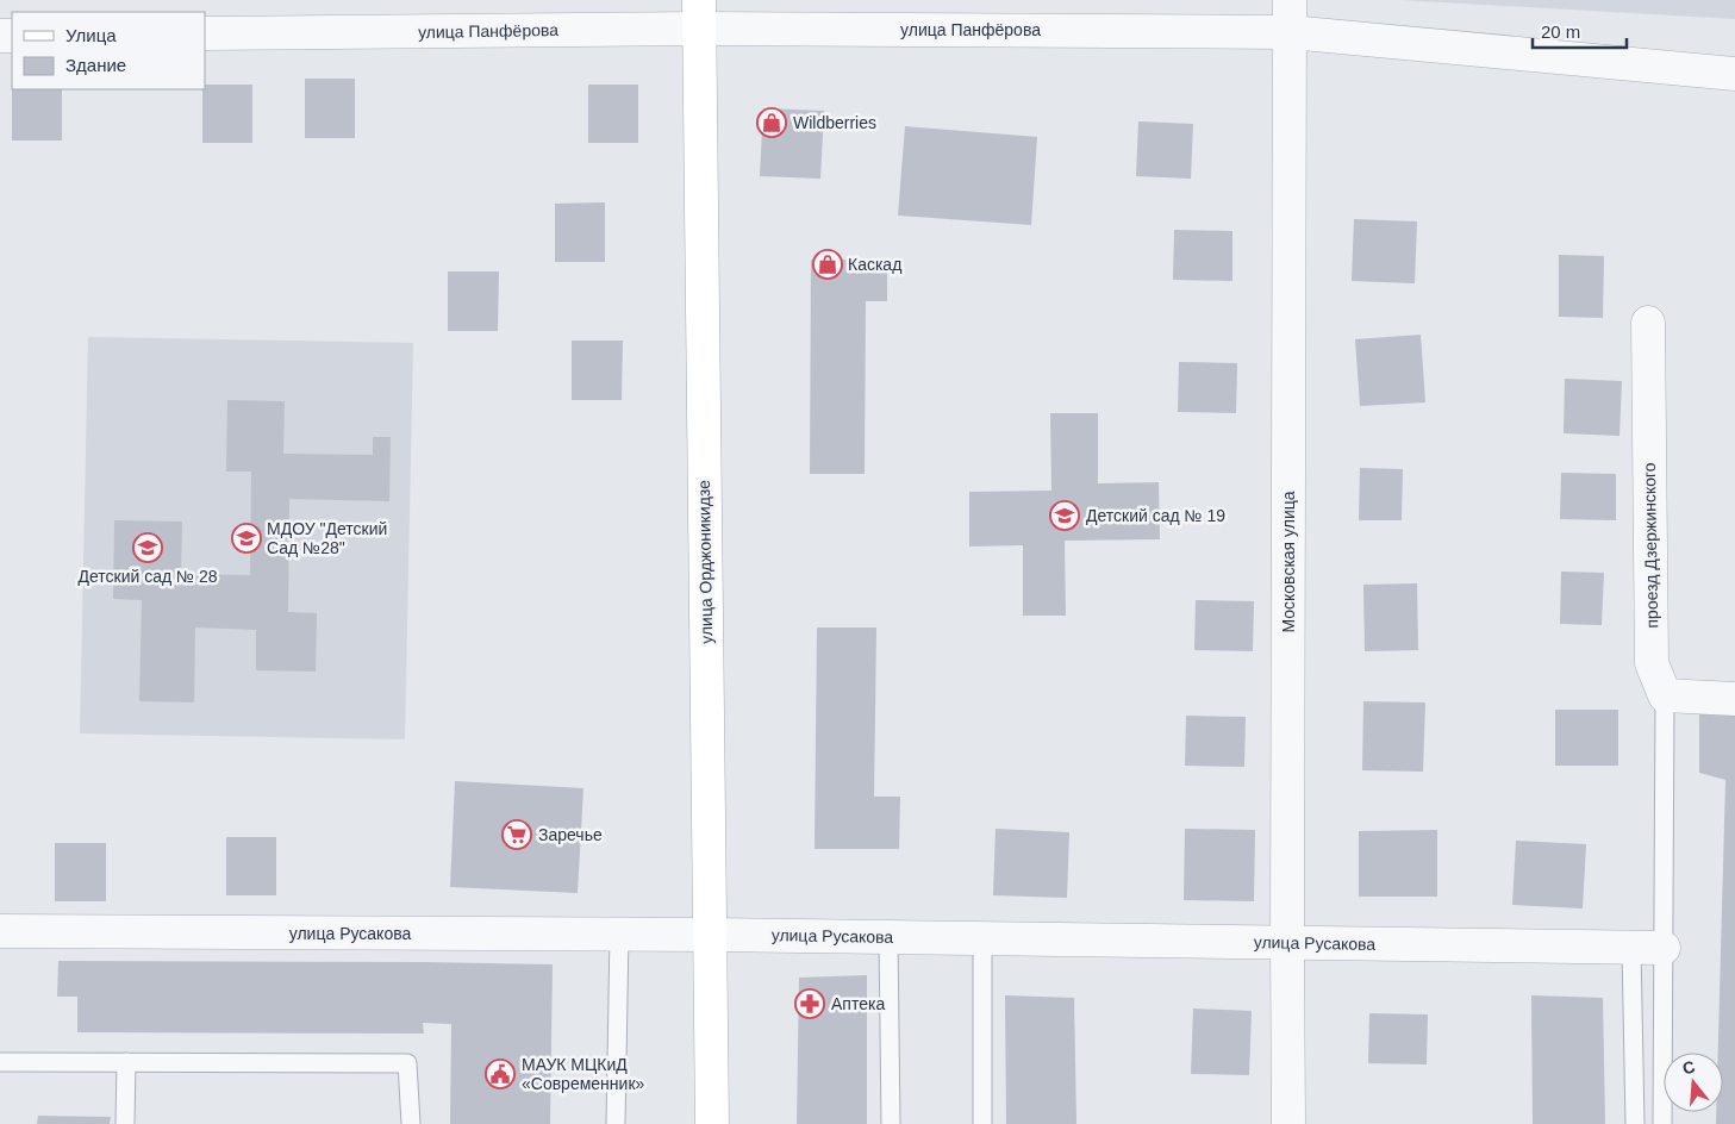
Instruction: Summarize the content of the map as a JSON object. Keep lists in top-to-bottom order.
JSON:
{
  "streets": {
    "main road": ["улица Орджоникидзе"],
    "street": [
      "улица Панфёрова",
      "проезд Дзержинского",
      "Московская улица",
      "улица Русакова"
    ]
  },
  "crossings": [
    ["улица Панфёрова", "улица Орджоникидзе"],
    ["улица Панфёрова", "Московская улица"],
    ["улица Орджоникидзе", "улица Русакова"],
    ["Московская улица", "улица Русакова"]
  ],
  "places": {
    "shop": ["Wildberries", "Каскад"],
    "school or university": ["Детский сад № 19", "МДОУ \"Детский Сад №28\"", "Детский сад № 28"],
    "supermarket": ["Заречье"],
    "pharmacy": ["Аптека"],
    "public building": ["МАУК МЦКиД «Современник»"]
  },
  "legend": ["Улица", "Здание"],
  "scale_bar": "20 m",
  "north": "top"
}
